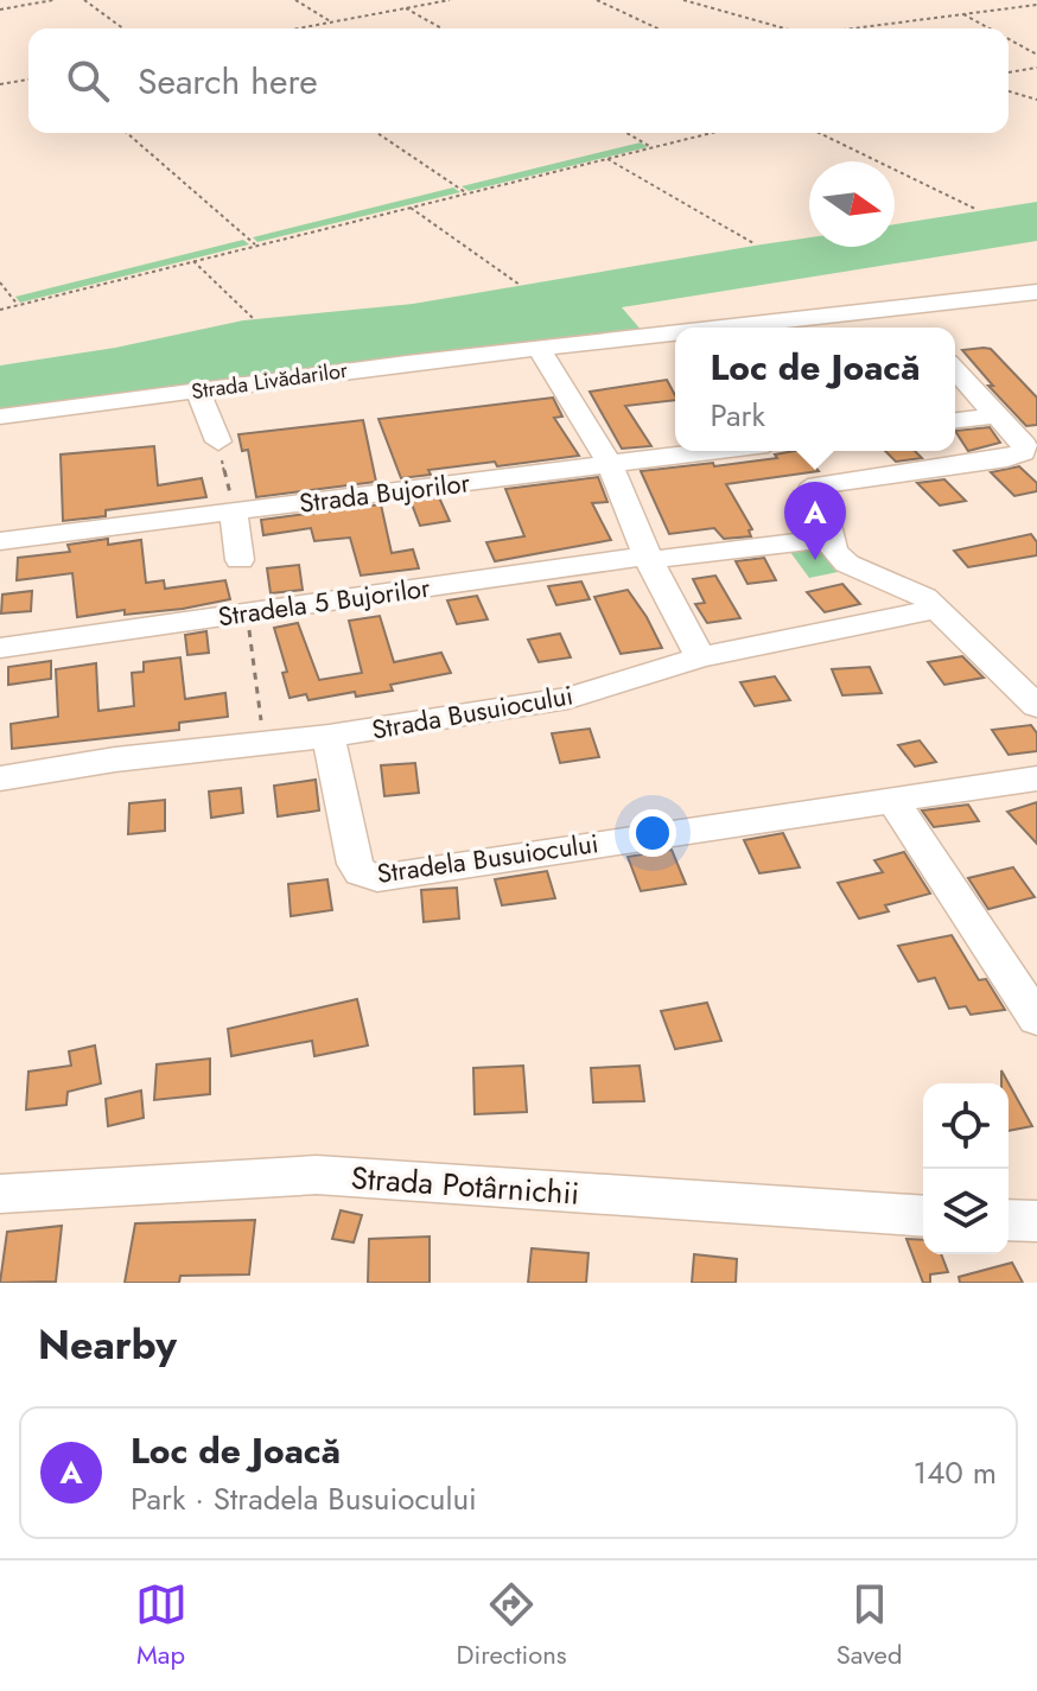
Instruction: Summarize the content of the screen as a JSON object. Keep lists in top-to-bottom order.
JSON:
{
  "streets": {
    "street": [
      "Strada Livădarilor",
      "Strada Bujorilor",
      "Stradela 5 Bujorilor",
      "Strada Busuiocului",
      "Stradela Busuiocului",
      "Strada Potârnichii"
    ]
  },
  "crossings": [
    ["Strada Busuiocului", "Stradela Busuiocului"]
  ],
  "north": "right",
  "page": {
    "search": "Search here",
    "popup": ["Loc de Joacă", "Park"],
    "pins": "A",
    "heading": "Nearby",
    "list": [
      {
        "mark": "A",
        "name": "Loc de Joacă",
        "note": "Park · Stradela Busuiocului",
        "value": "140 m"
      }
    ],
    "nav": ["Map", "Directions", "Saved"]
  }
}
